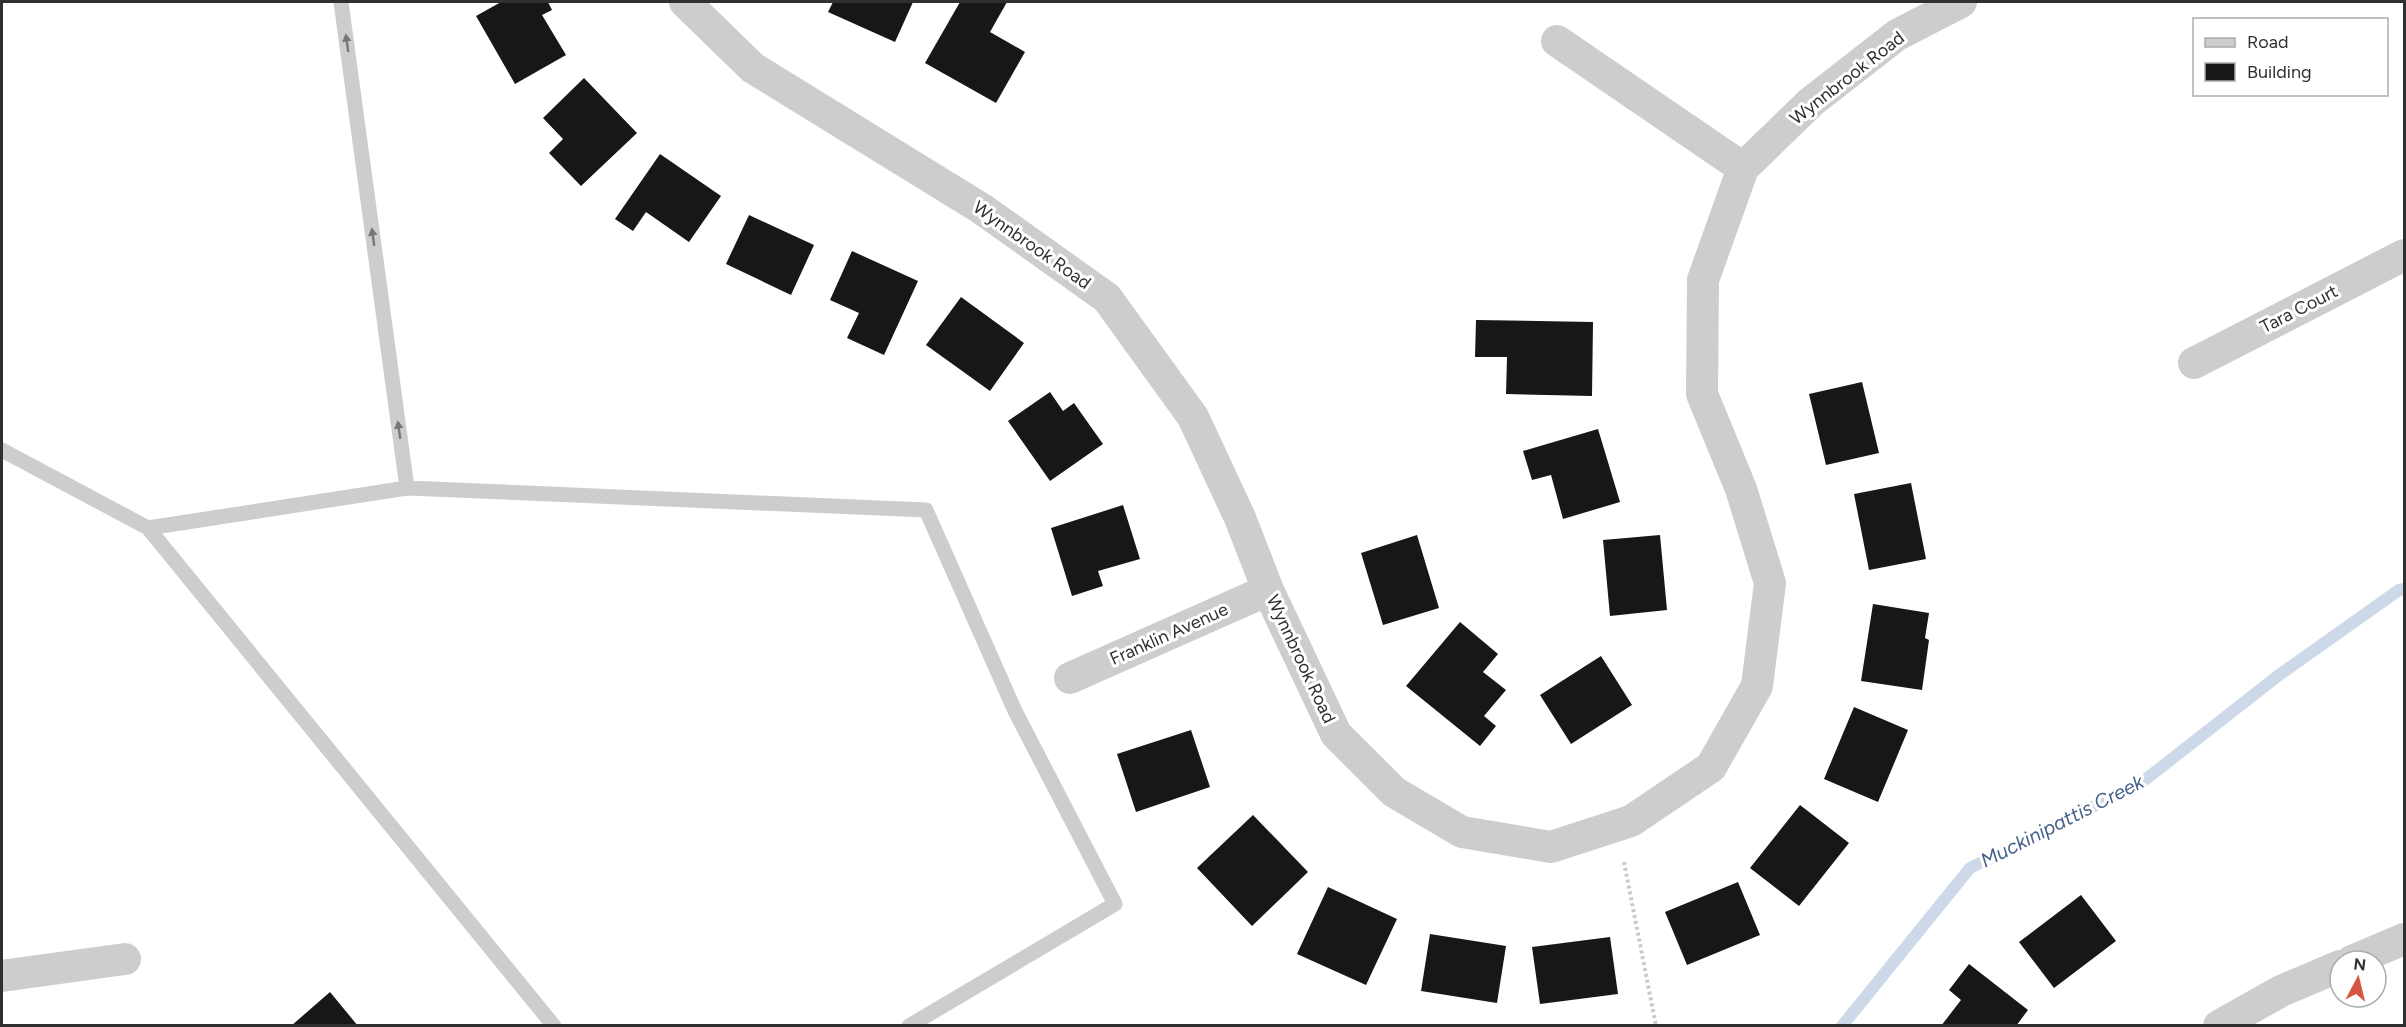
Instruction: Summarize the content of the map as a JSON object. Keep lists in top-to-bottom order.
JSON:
{
  "streets": {
    "street": ["Wynnbrook Road", "Tara Court", "Franklin Avenue"]
  },
  "crossings": [
    ["Wynnbrook Road", "Franklin Avenue"]
  ],
  "water": ["Muckinipattis Creek"],
  "legend": ["Road", "Building"],
  "north": "top"
}
